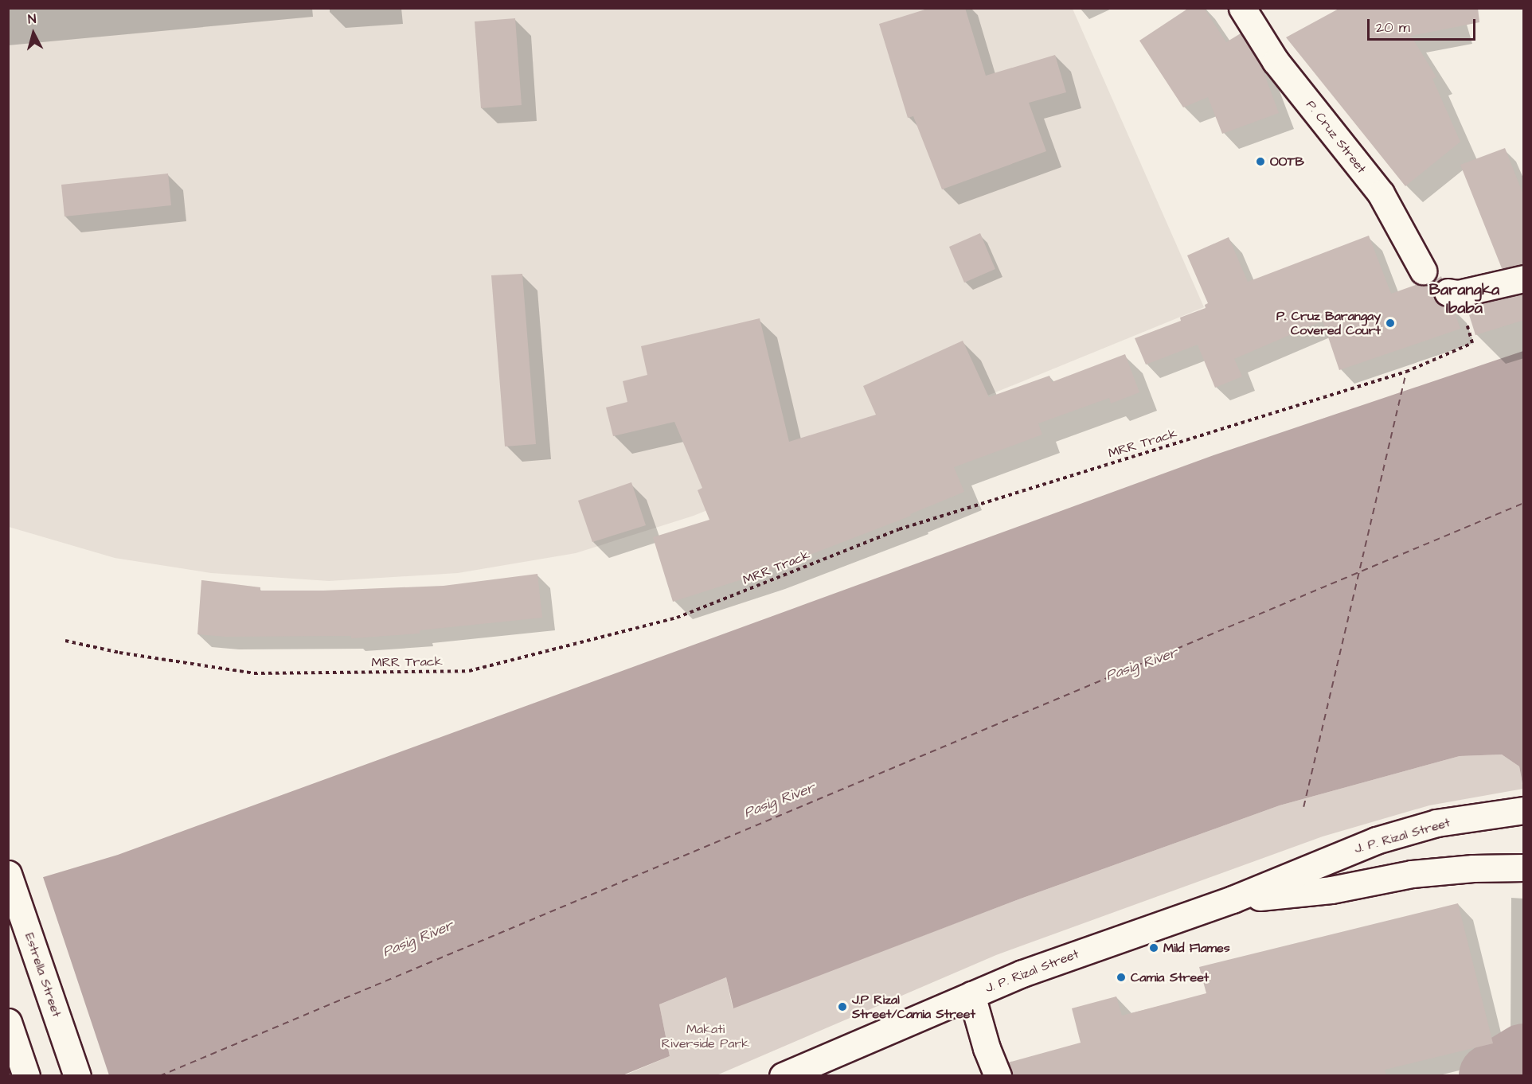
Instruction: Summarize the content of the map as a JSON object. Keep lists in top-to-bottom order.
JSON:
{
  "streets": {
    "main road": ["P. Cruz Street", "J. P. Rizal Street", "Estrella Street"],
    "path": ["MRR Track"]
  },
  "districts": ["Barangka Ibaba"],
  "water": ["Pasig River"],
  "parks": ["Makati Riverside Park"],
  "places": [
    "OOTB",
    "P. Cruz Barangay Covered Court",
    "Mild Flames",
    "Camia Street",
    "J.P Rizal Street/Camia Street"
  ],
  "scale_bar": "20 m",
  "north": "top"
}
